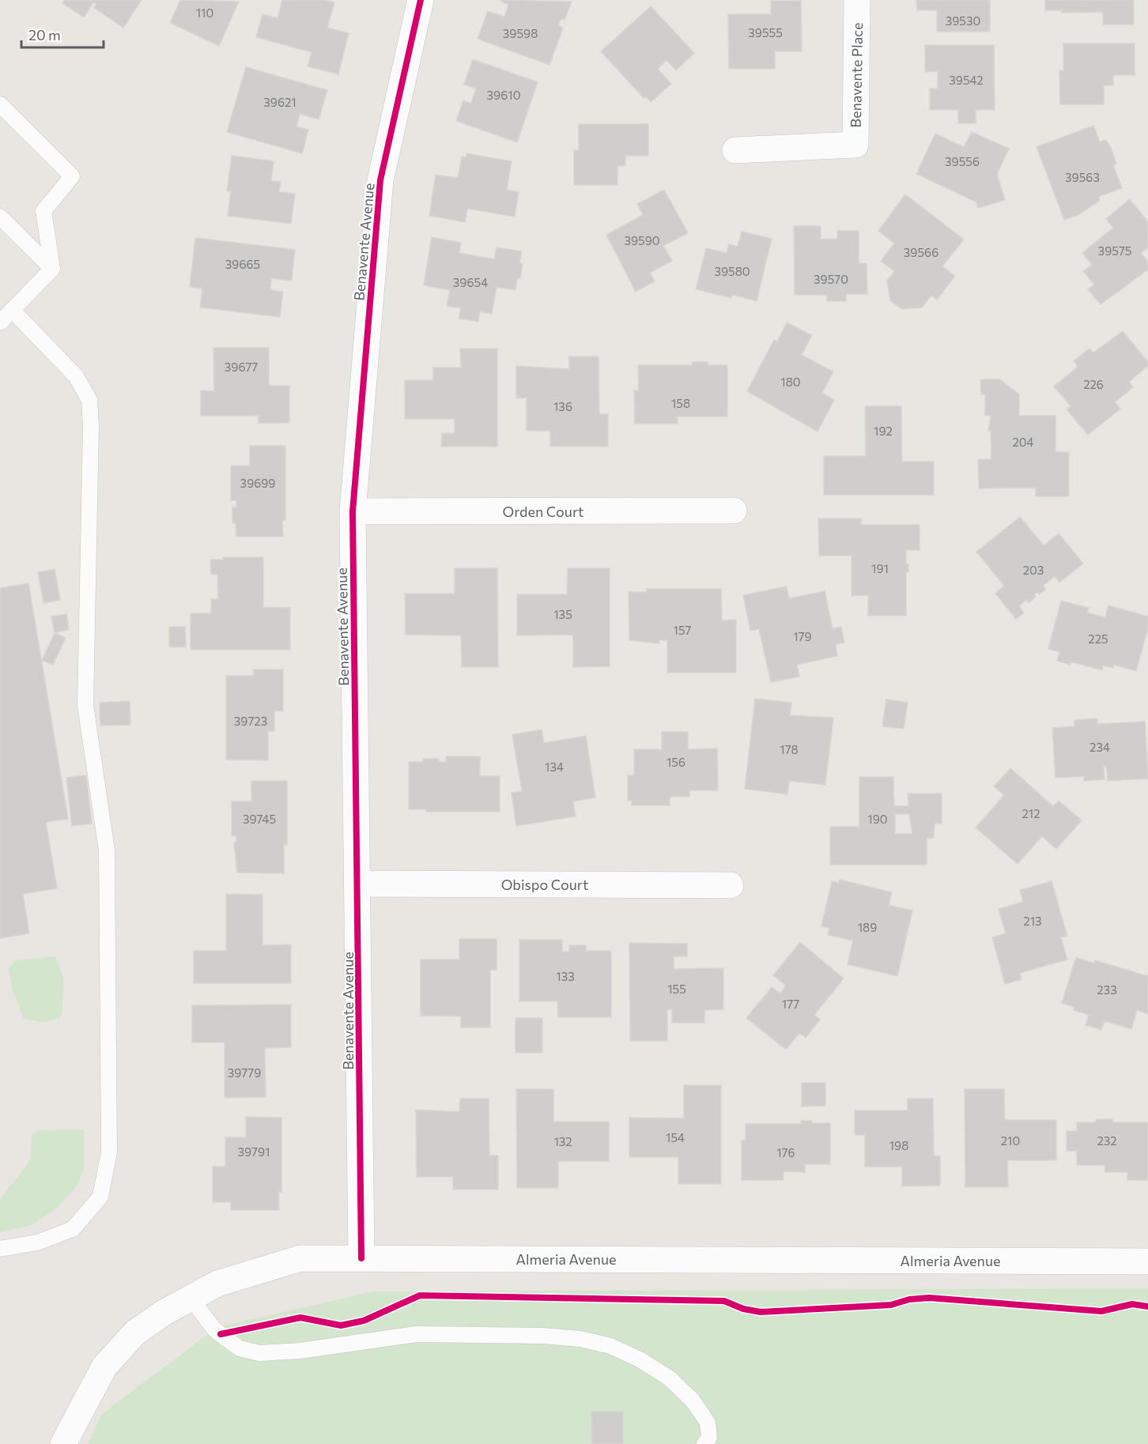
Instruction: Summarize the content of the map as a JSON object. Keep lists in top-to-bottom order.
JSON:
{
  "streets": {
    "street": [
      "Benavente Place",
      "Benavente Avenue",
      "Orden Court",
      "Obispo Court",
      "Almeria Avenue"
    ]
  },
  "crossings": [
    ["Benavente Avenue", "Orden Court"],
    ["Benavente Avenue", "Obispo Court"],
    ["Benavente Avenue", "Almeria Avenue"]
  ],
  "house_numbers": [
    "110",
    "39530",
    "39555",
    "39598",
    "39542",
    "39610",
    "39621",
    "39556",
    "39563",
    "39590",
    "39575",
    "39566",
    "39665",
    "39580",
    "39570",
    "39654",
    "39677",
    "180",
    "226",
    "158",
    "136",
    "192",
    "204",
    "39699",
    "191",
    "203",
    "135",
    "157",
    "179",
    "225",
    "39723",
    "234",
    "178",
    "156",
    "134",
    "212",
    "39745",
    "190",
    "213",
    "189",
    "133",
    "155",
    "233",
    "177",
    "39779",
    "154",
    "210",
    "232",
    "132",
    "198",
    "39791",
    "176"
  ],
  "scale_bar": "20 m"
}
